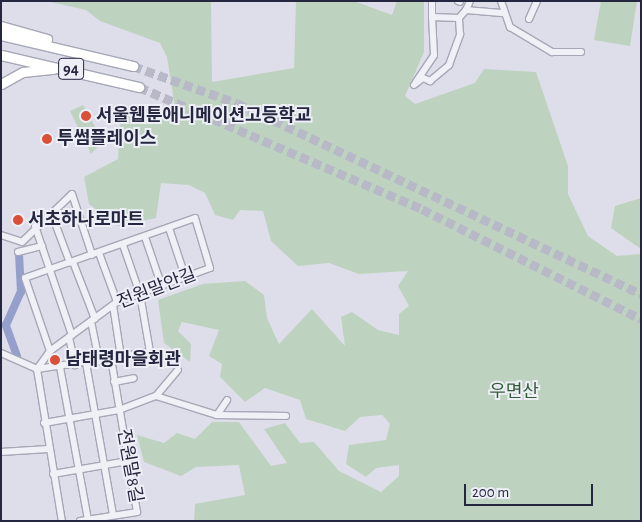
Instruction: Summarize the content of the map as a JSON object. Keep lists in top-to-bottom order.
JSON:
{
  "streets": {
    "highway": ["94"],
    "street": ["전원말안길", "전원말8길"]
  },
  "parks": ["우면산"],
  "places": [
    "서울웹툰애니메이션고등학교",
    "투썸플레이스",
    "서초하나로마트",
    "남태령마을회관"
  ],
  "scale_bar": "200 m"
}
